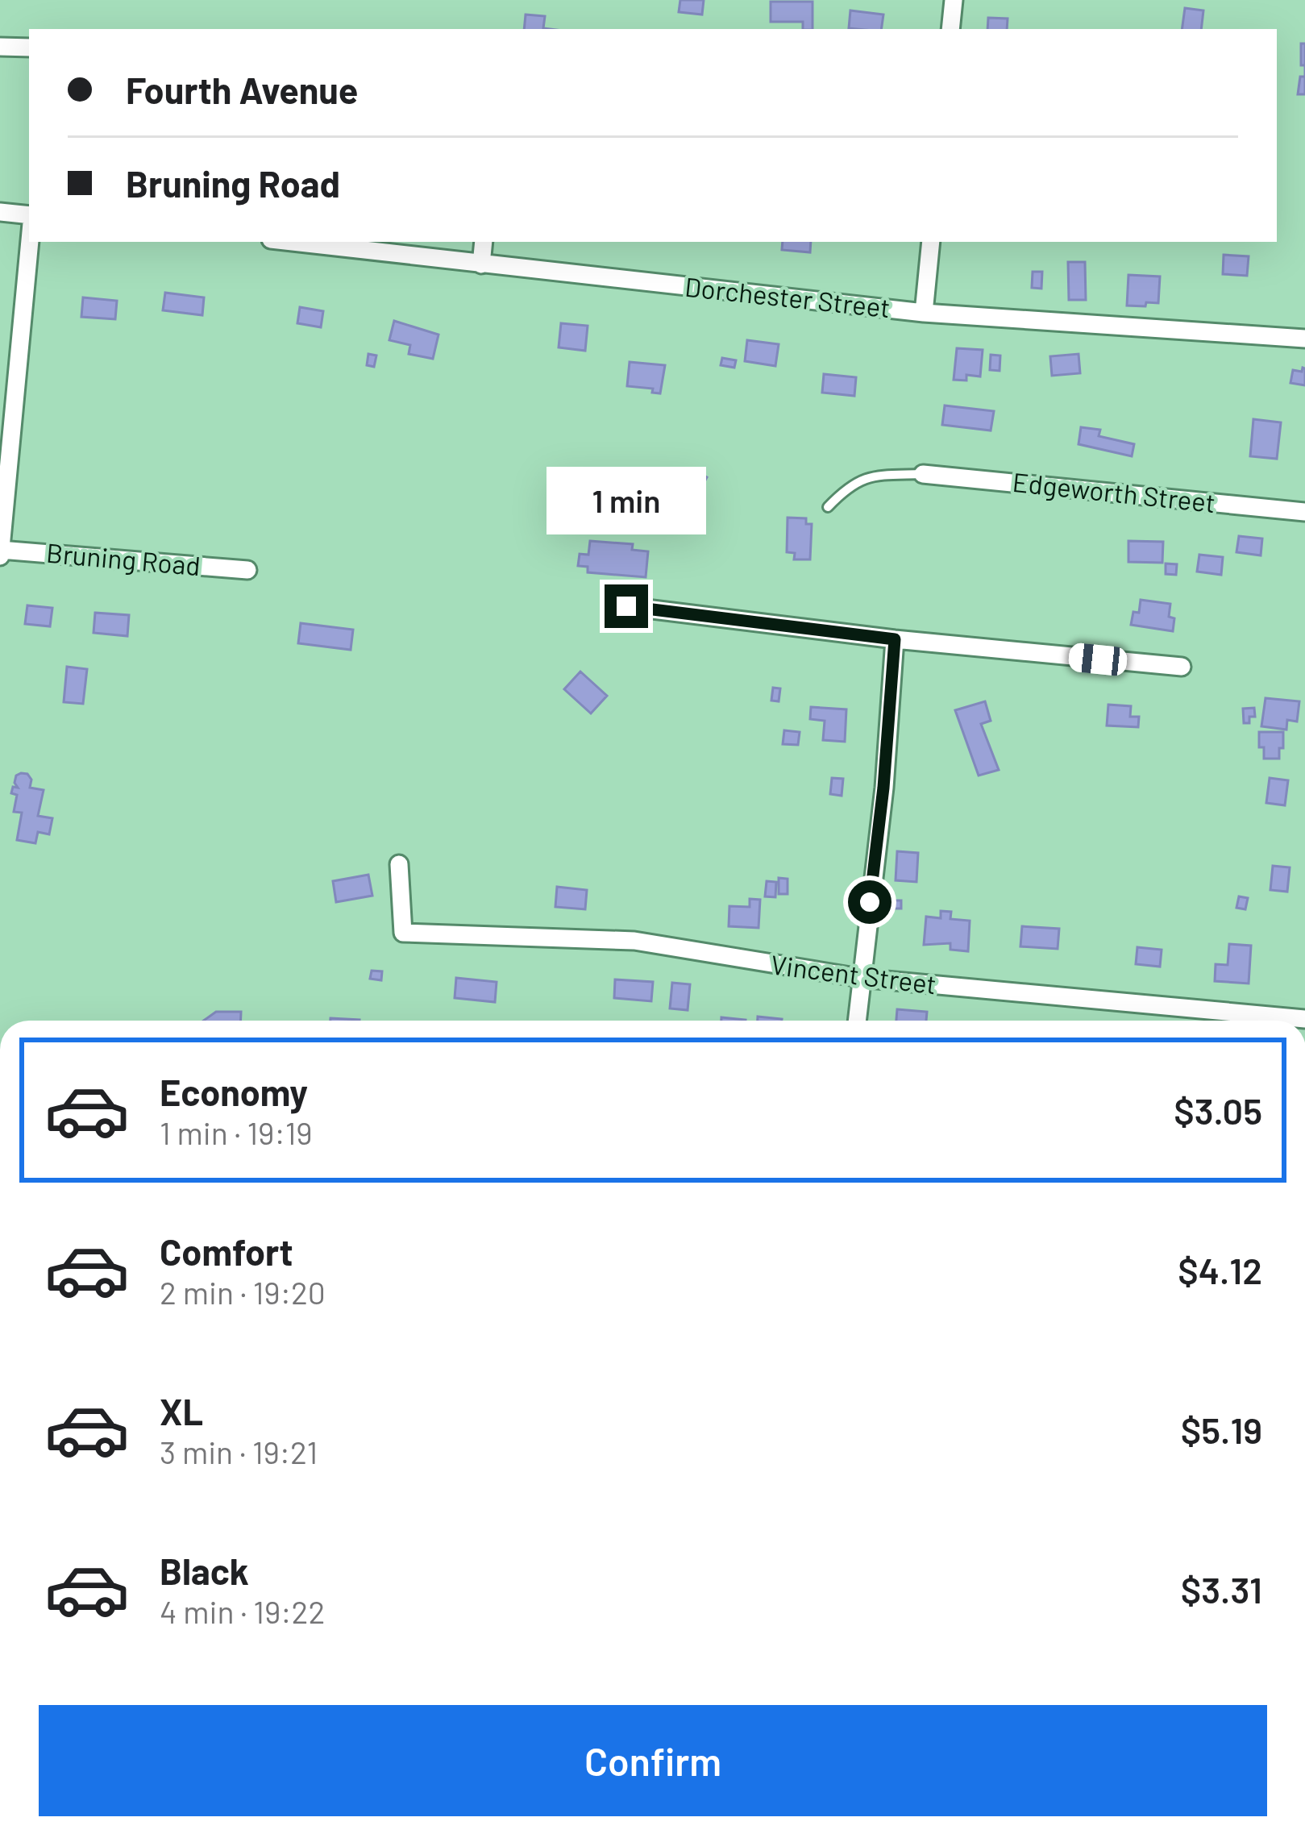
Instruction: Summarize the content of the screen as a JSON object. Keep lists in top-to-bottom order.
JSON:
{
  "streets": {
    "street": [
      "Dorchester Street",
      "Edgeworth Street",
      "Bruning Road",
      "Vincent Street"
    ]
  },
  "page": {
    "banner": ["Fourth Avenue", "Bruning Road"],
    "bubble": "1 min",
    "list": [
      {
        "name": "Economy",
        "note": "1 min · 19:19",
        "value": "$3.05"
      },
      {
        "name": "Comfort",
        "note": "2 min · 19:20",
        "value": "$4.12"
      },
      {
        "name": "XL",
        "note": "3 min · 19:21",
        "value": "$5.19"
      },
      {
        "name": "Black",
        "note": "4 min · 19:22",
        "value": "$3.31"
      }
    ],
    "buttons": "Confirm"
  }
}
